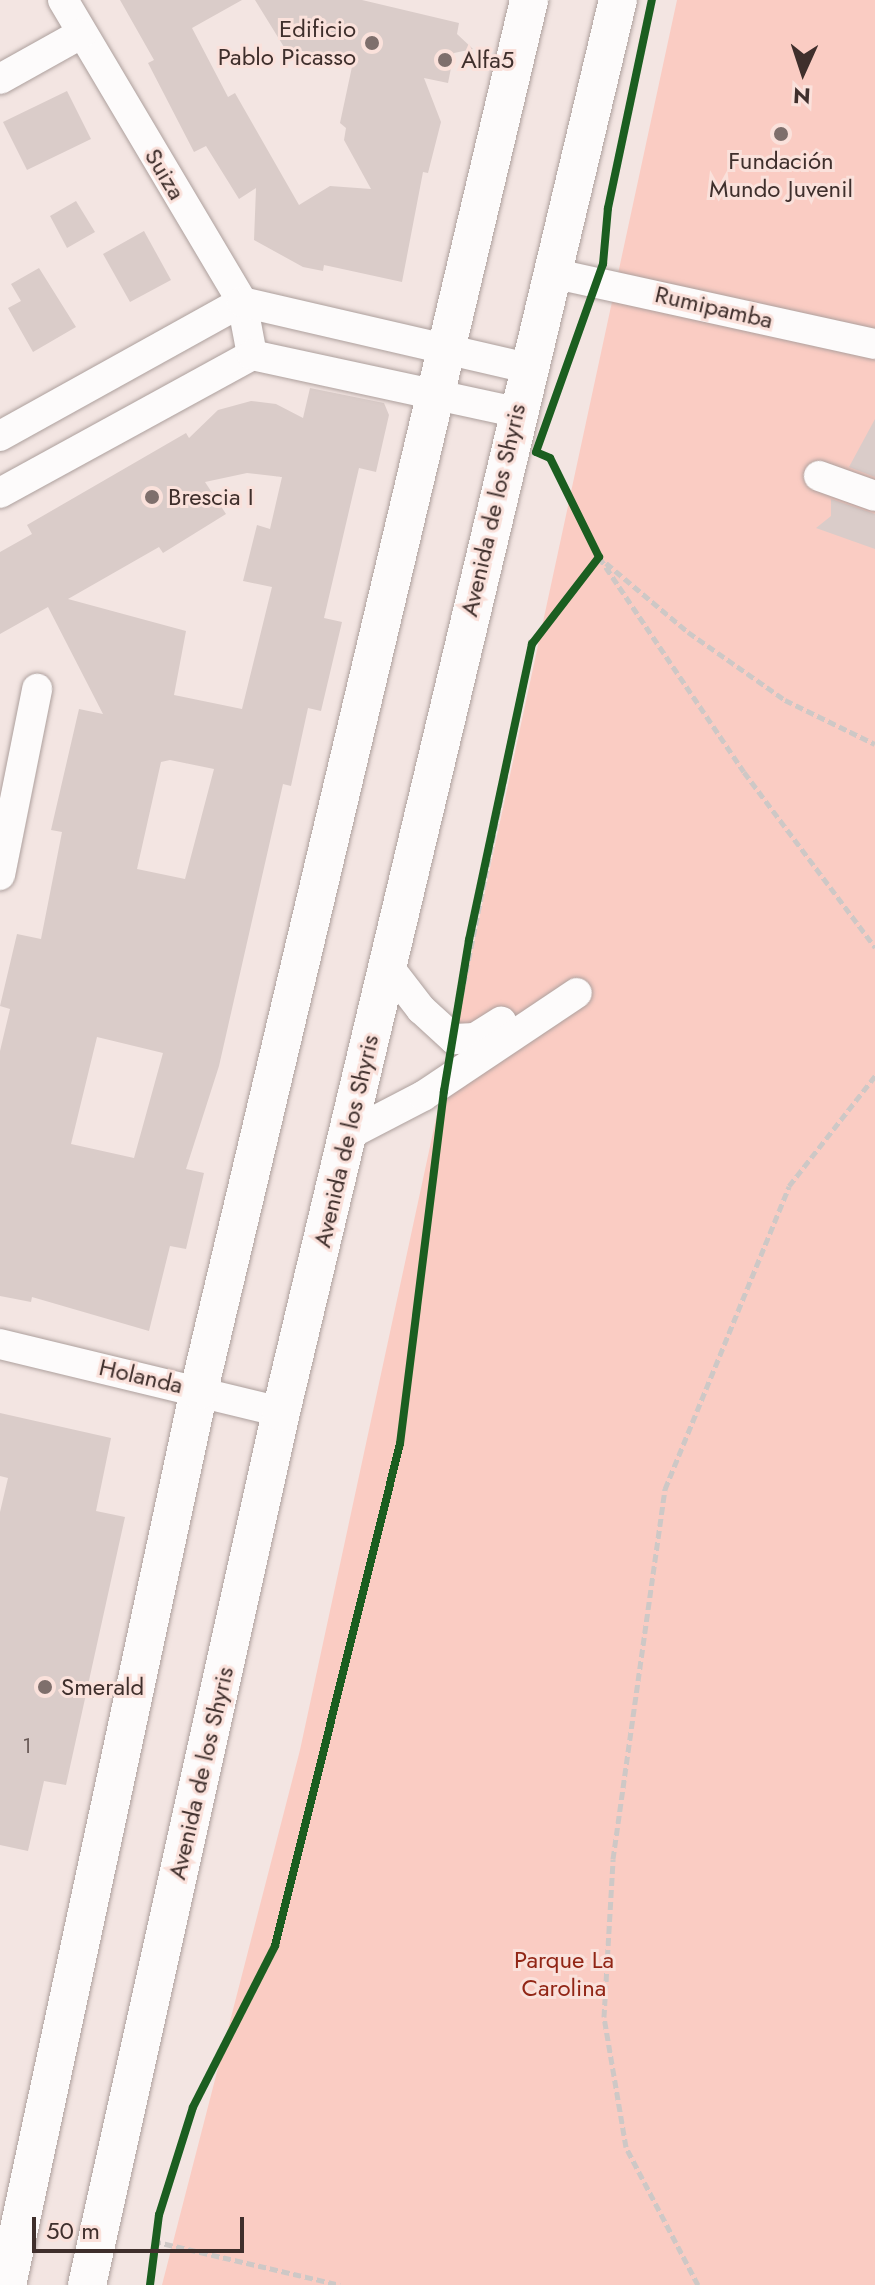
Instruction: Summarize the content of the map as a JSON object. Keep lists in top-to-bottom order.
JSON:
{
  "streets": {
    "main road": ["Avenida de los Shyris"],
    "street": ["Suiza", "Rumipamba", "Holanda"]
  },
  "crossings": [
    ["Rumipamba", "Avenida de los Shyris"],
    ["Avenida de los Shyris", "Holanda"]
  ],
  "parks": ["Parque La Carolina"],
  "places": [
    "Edificio Pablo Picasso",
    "Alfa5",
    "Fundación Mundo Juvenil",
    "Brescia I",
    "Smerald"
  ],
  "house_numbers": ["1"],
  "scale_bar": "50 m",
  "north": "bottom"
}
